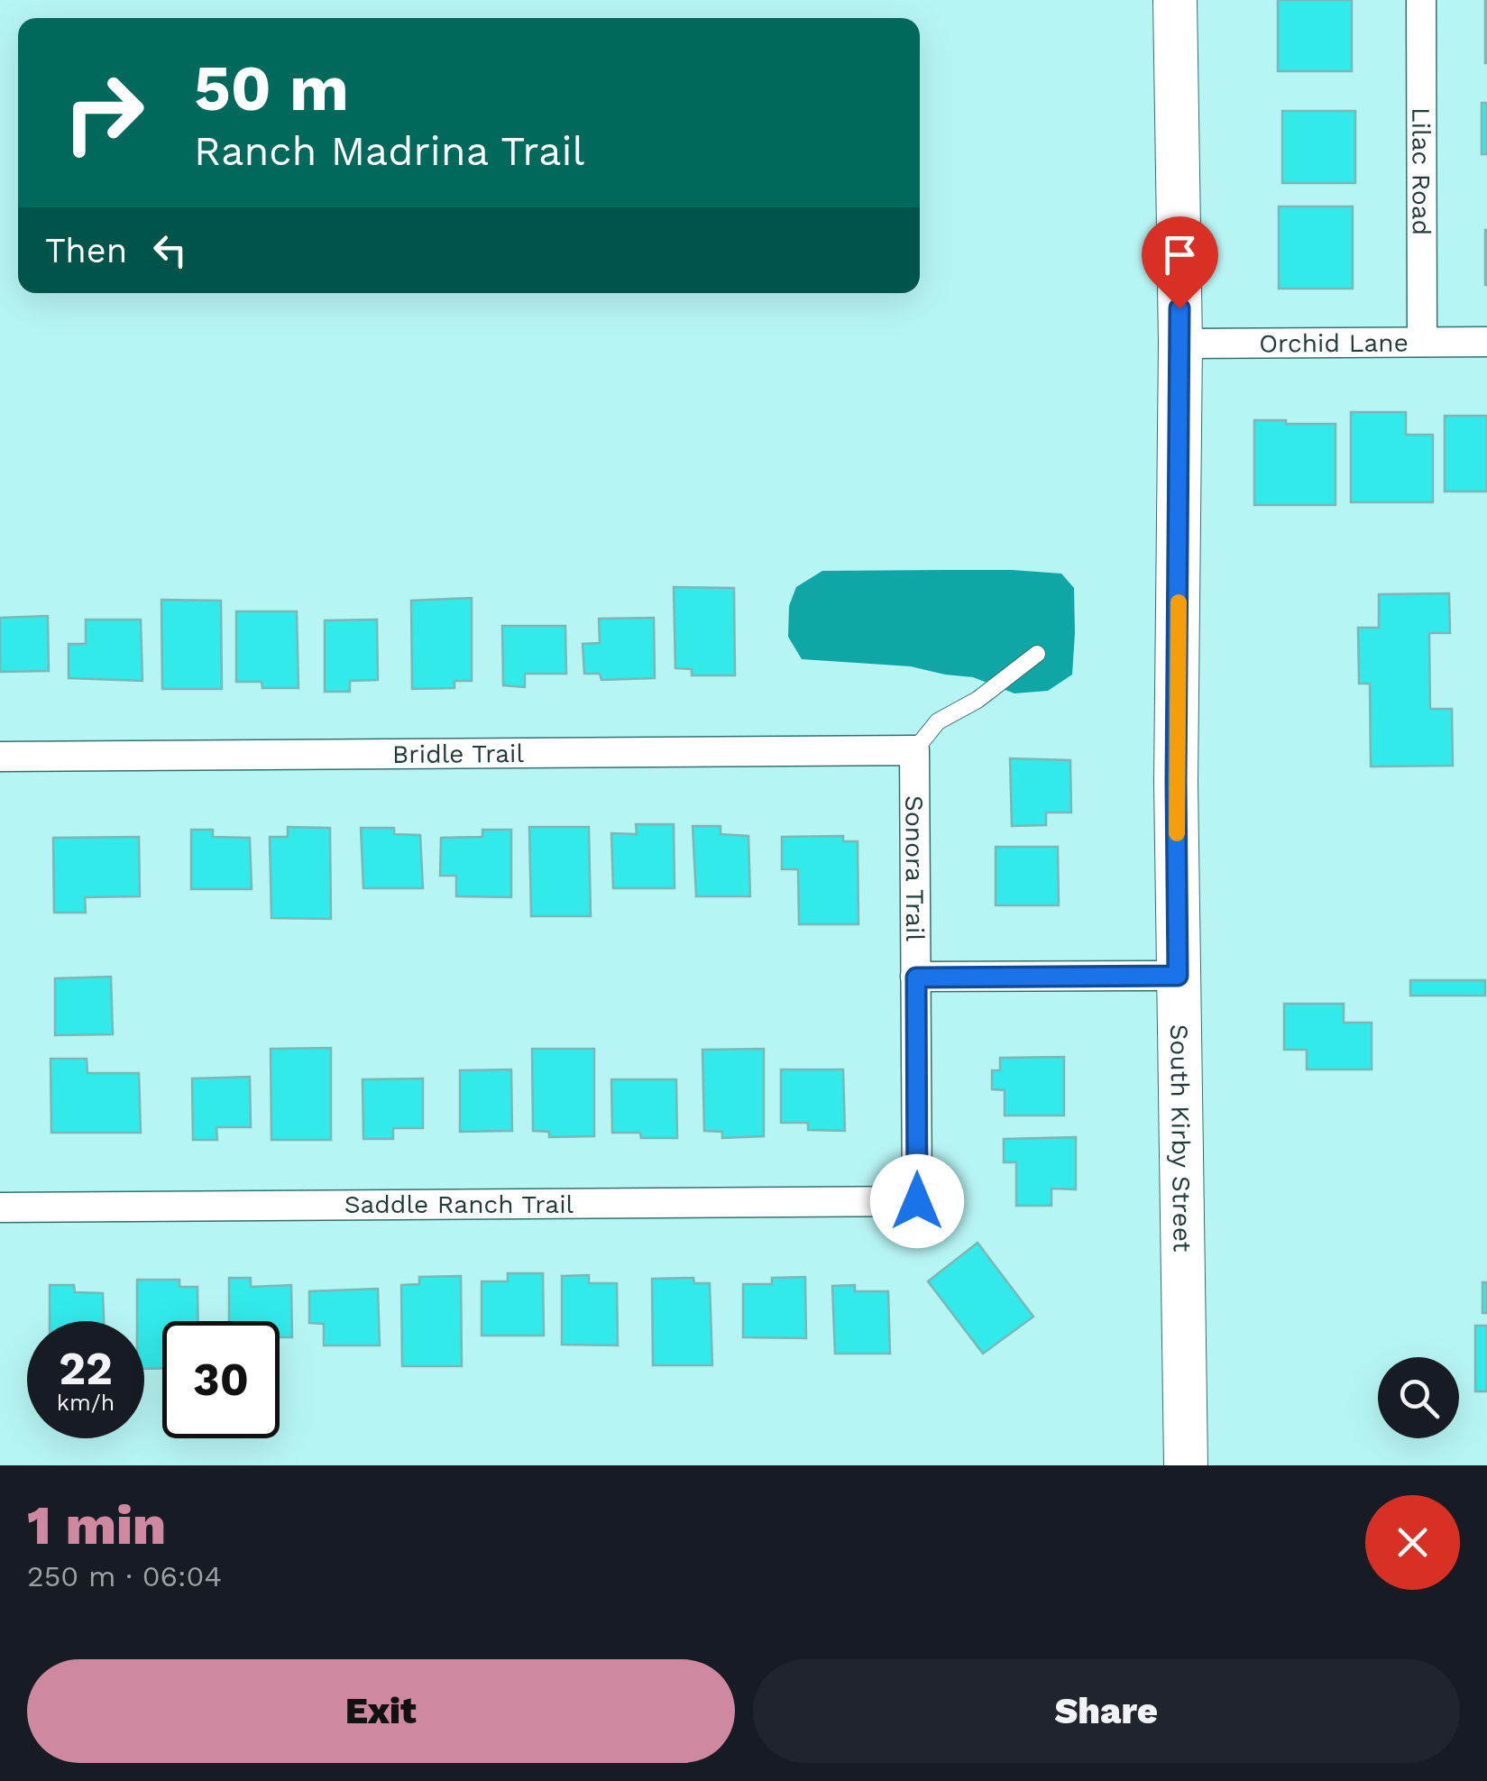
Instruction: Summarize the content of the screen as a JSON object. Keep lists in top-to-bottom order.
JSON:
{
  "streets": {
    "street": [
      "Lilac Road",
      "Orchid Lane",
      "Bridle Trail",
      "Sonora Trail",
      "South Kirby Street",
      "Saddle Ranch Trail"
    ]
  },
  "crossings": [
    ["Lilac Road", "Orchid Lane"],
    ["Orchid Lane", "South Kirby Street"],
    ["Bridle Trail", "Sonora Trail"],
    ["Sonora Trail", "Saddle Ranch Trail"]
  ],
  "page": {
    "turn": ["50 m", "Ranch Madrina Trail"],
    "then": "Then",
    "speed": "22 km/h",
    "limit": "30",
    "heading": ["1 min", "250 m · 06:04"],
    "buttons": ["Exit", "Share"]
  }
}
